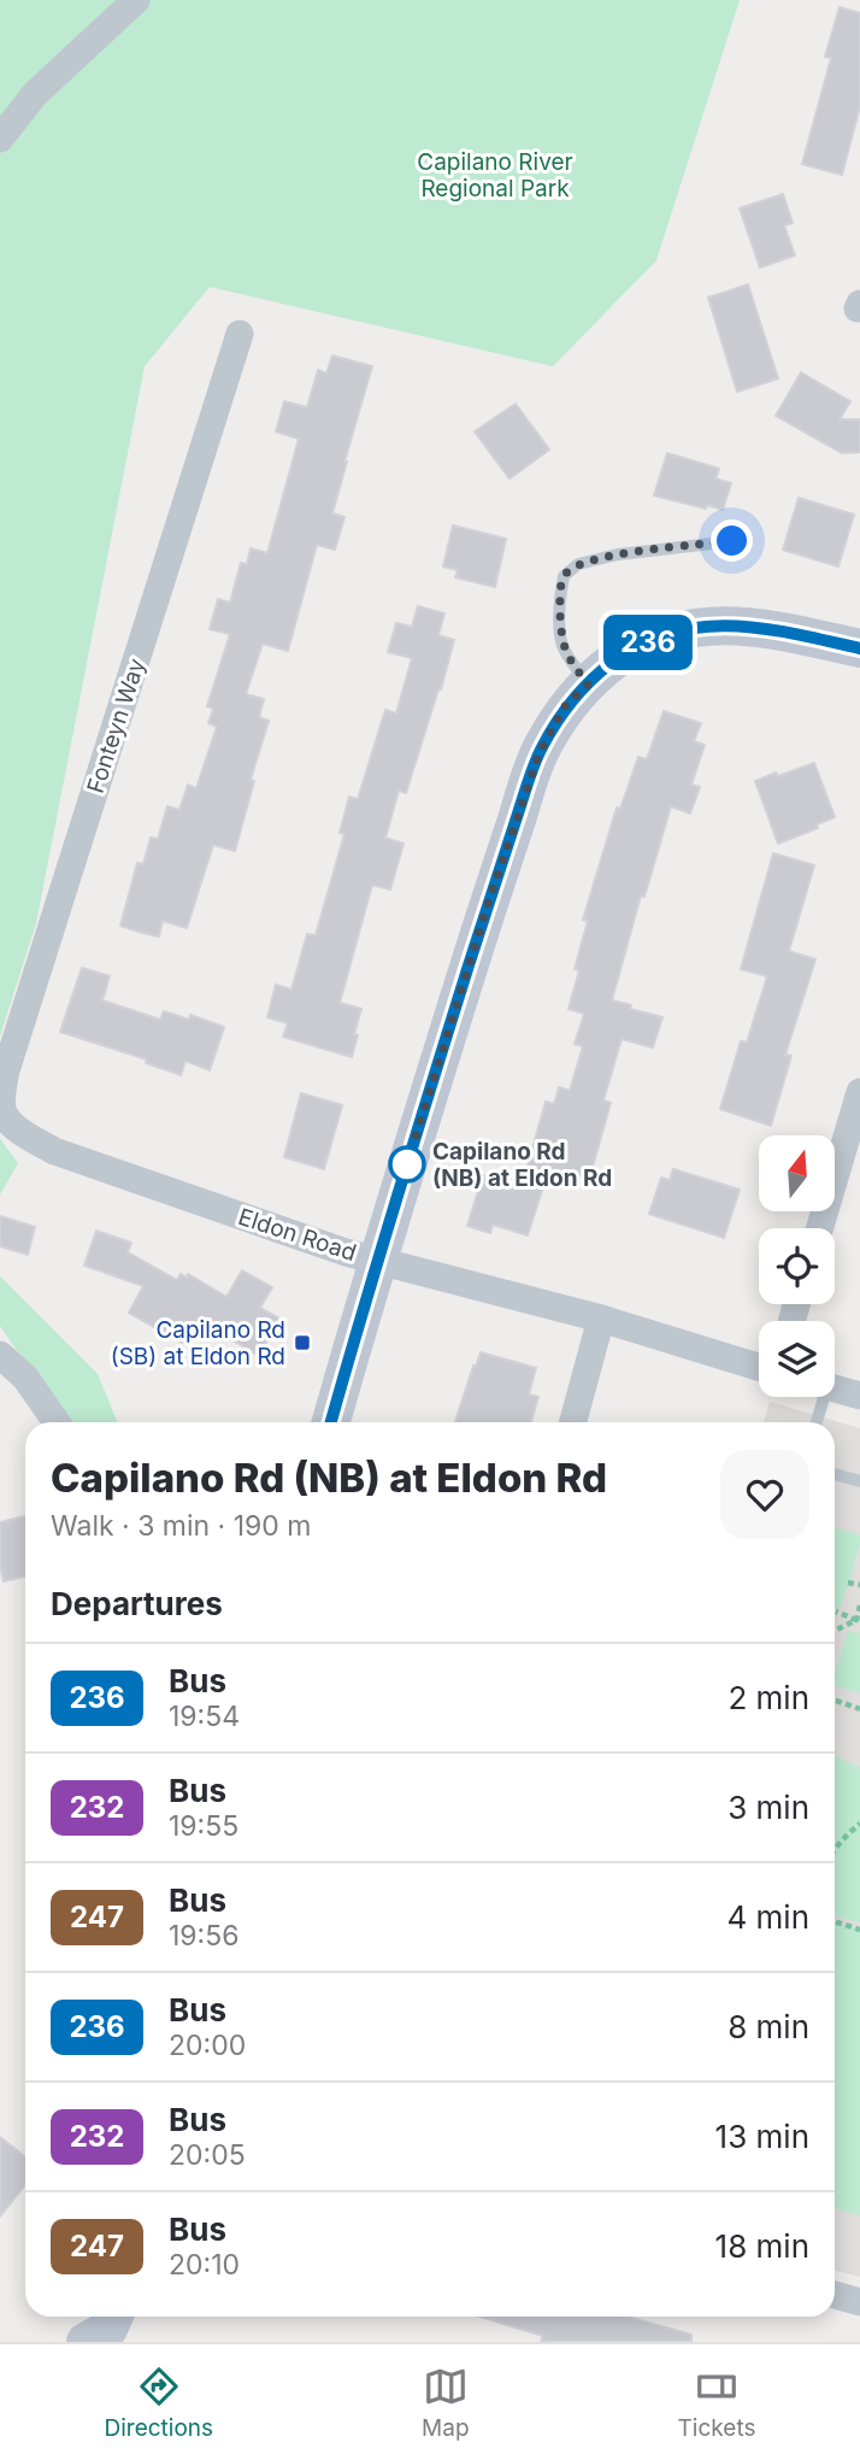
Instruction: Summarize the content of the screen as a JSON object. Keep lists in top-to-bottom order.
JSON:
{
  "streets": {
    "street": ["Fonteyn Way", "Eldon Road"]
  },
  "crossings": [
    ["Fonteyn Way", "Eldon Road"]
  ],
  "parks": ["Capilano River Regional Park"],
  "places": {
    "other": ["Capilano Rd (NB) at Eldon Rd"],
    "transit": ["Capilano Rd (SB) at Eldon Rd"]
  },
  "lines": ["bus line 236"],
  "north": "top",
  "page": {
    "on_map": "236",
    "heading": [
      ["Capilano Rd (NB) at Eldon Rd", "Walk · 3 min · 190 m"],
      "Departures"
    ],
    "list": [
      {
        "mark": "236",
        "name": "Bus",
        "note": "19:54",
        "value": "2 min"
      },
      {
        "mark": "232",
        "name": "Bus",
        "note": "19:55",
        "value": "3 min"
      },
      {
        "mark": "247",
        "name": "Bus",
        "note": "19:56",
        "value": "4 min"
      },
      {
        "mark": "236",
        "name": "Bus",
        "note": "20:00",
        "value": "8 min"
      },
      {
        "mark": "232",
        "name": "Bus",
        "note": "20:05",
        "value": "13 min"
      },
      {
        "mark": "247",
        "name": "Bus",
        "note": "20:10",
        "value": "18 min"
      }
    ],
    "tabs": ["Directions", "Map", "Tickets"]
  }
}
